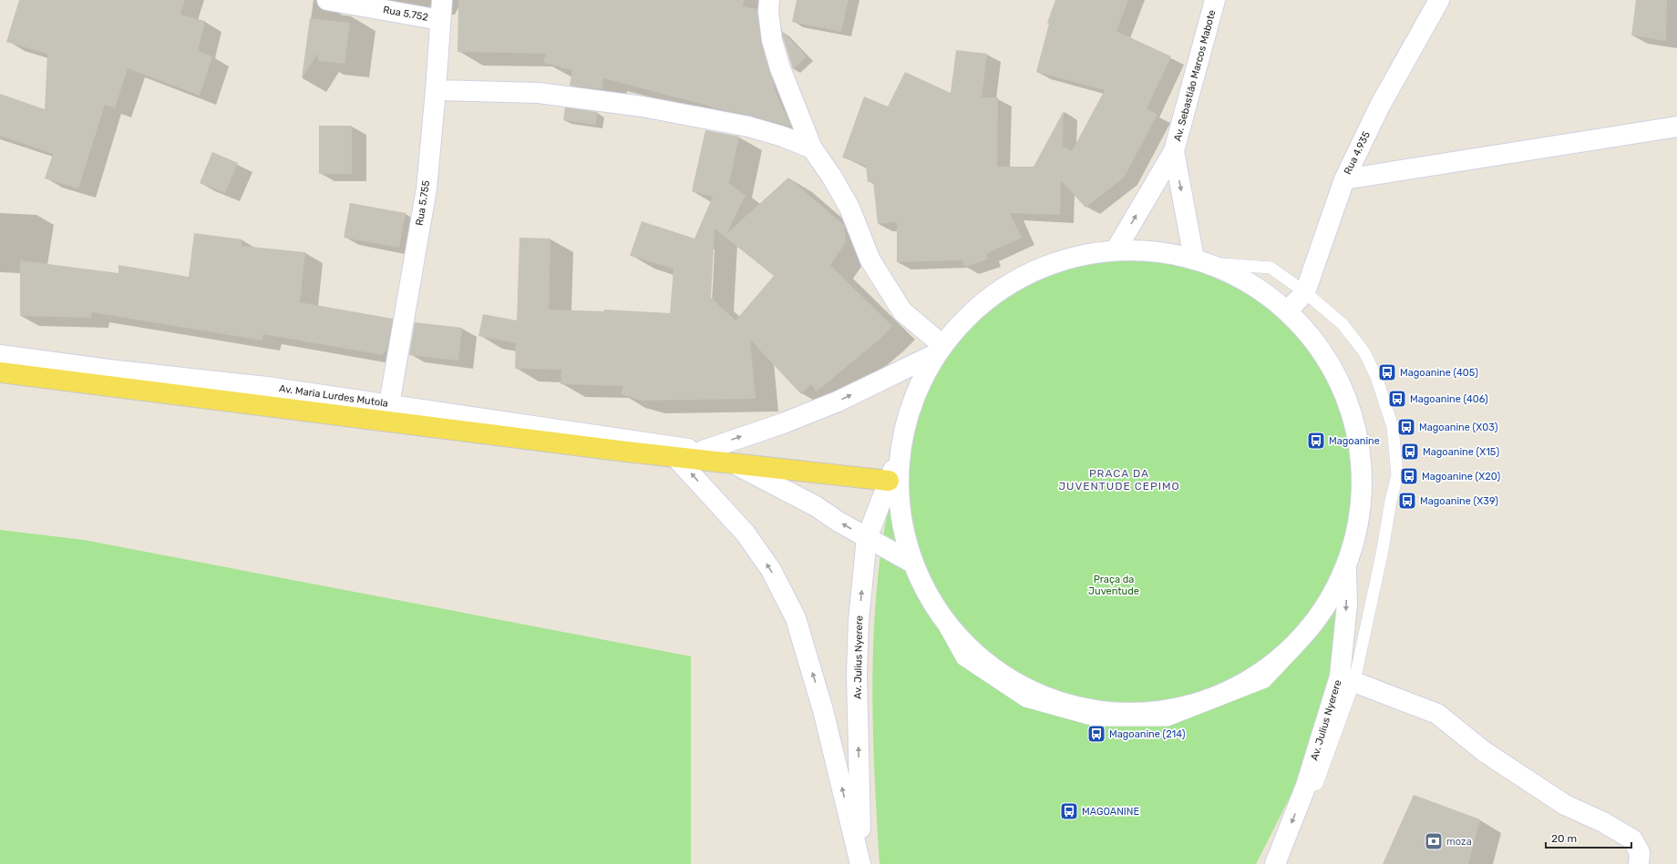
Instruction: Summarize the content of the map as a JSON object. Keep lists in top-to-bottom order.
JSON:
{
  "streets": {
    "main road": [
      "Rua 5.752",
      "Av. Sebastião Marcos Mabote",
      "Rua 4.935",
      "Rua 5.755",
      "Av. Maria Lurdes Mutola",
      "Av. Julius Nyerere"
    ]
  },
  "crossings": [
    ["Rua 5.752", "Rua 5.755"],
    ["Rua 5.755", "Av. Maria Lurdes Mutola"]
  ],
  "districts": ["PRACA DA JUVENTUDE CEPIMO"],
  "parks": ["Praça da Juventude"],
  "places": {
    "bus stop": [
      "Magoanine (405)",
      "Magoanine (406)",
      "Magoanine (X03)",
      "Magoanine",
      "Magoanine (X15)",
      "Magoanine (X20)",
      "Magoanine (X39)",
      "Magoanine (214)",
      "MAGOANINE"
    ],
    "bank": ["moza"]
  },
  "scale_bar": "20 m"
}
